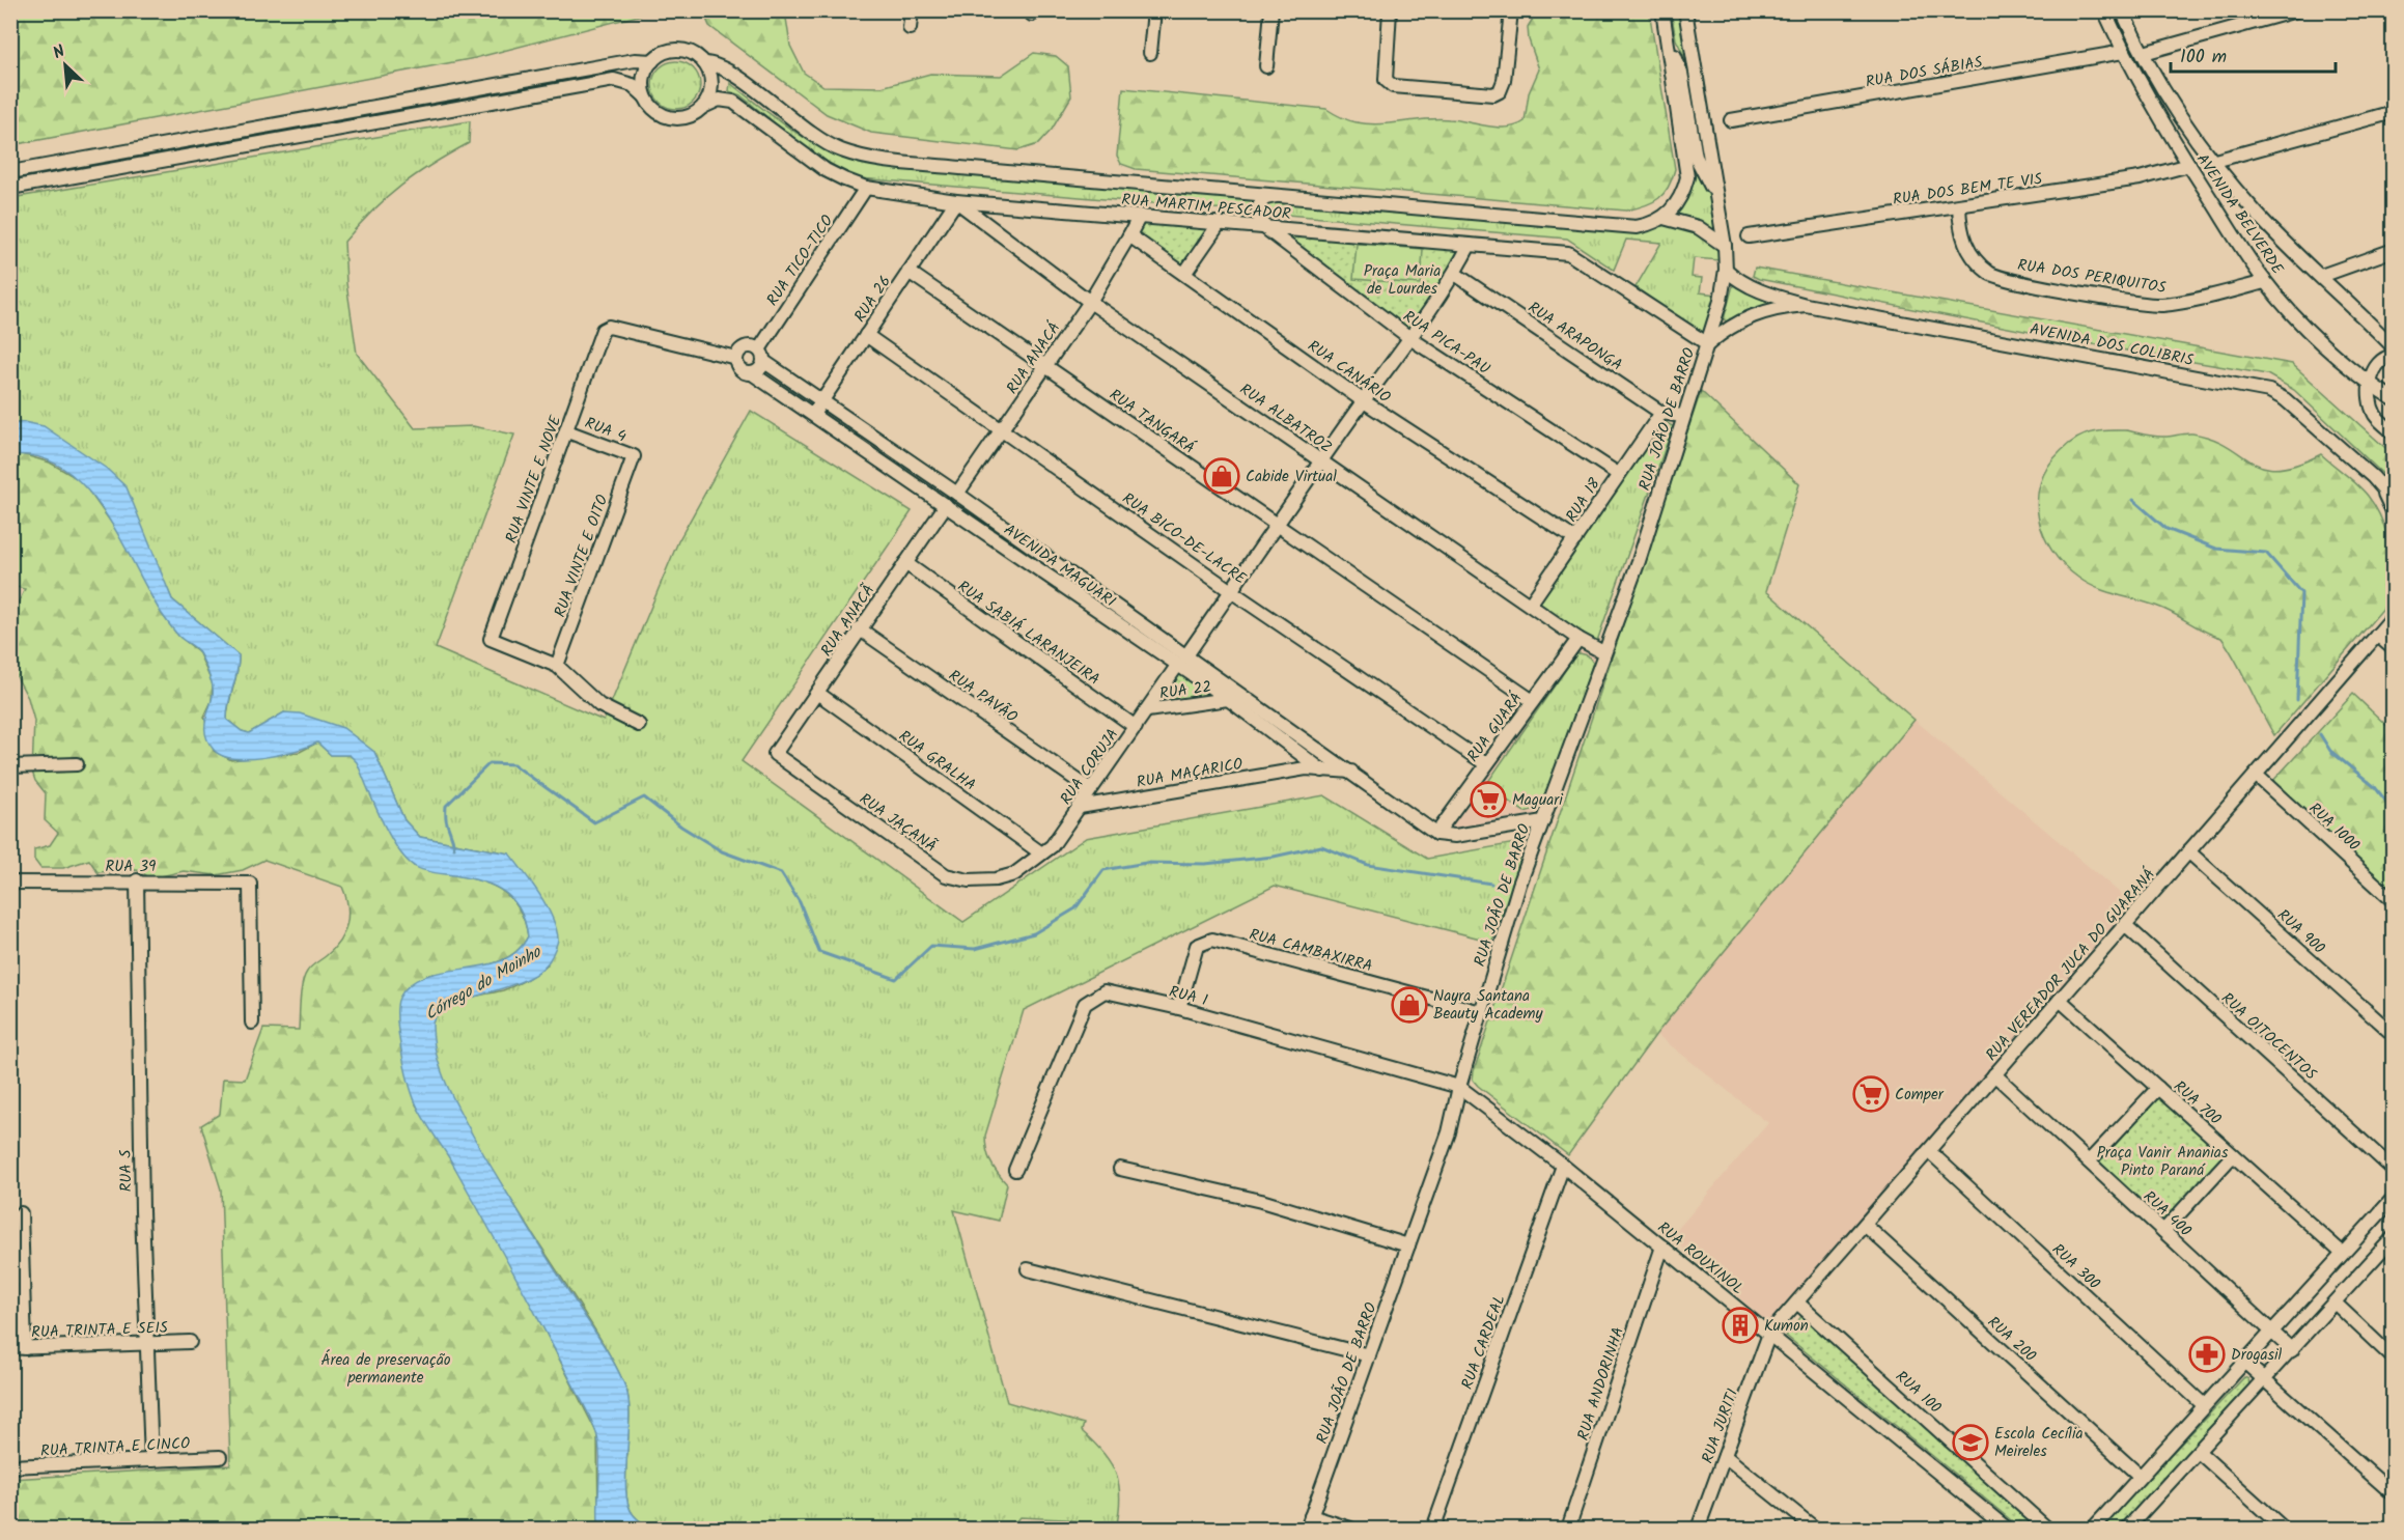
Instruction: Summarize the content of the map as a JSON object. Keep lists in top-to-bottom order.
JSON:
{
  "streets": {
    "street": [
      "RUA DOS SÁBIAS",
      "RUA DOS BEM TE VIS",
      "RUA MARTIM PESCADOR",
      "AVENIDA BELVERDE",
      "RUA TICO-TICO",
      "RUA DOS PERIQUITOS",
      "RUA 26",
      "RUA ARAPONGA",
      "RUA PICA-PAU",
      "AVENIDA DOS COLIBRIS",
      "RUA ANACÁ",
      "RUA CANÁRIO",
      "RUA ALBATROZ",
      "RUA JOÃO DE BARRO",
      "RUA TANGARÁ",
      "RUA 4",
      "RUA VINTE E NOVE",
      "RUA 18",
      "RUA BICO-DE-LACRE",
      "RUA VINTE E OITO",
      "AVENIDA MAGUARI",
      "RUA ANACÃ",
      "RUA SABIÁ LARANJEIRA",
      "RUA 22",
      "RUA PAVÃO",
      "RUA GUARÁ",
      "RUA GRALHA",
      "RUA CORUJA",
      "RUA MAÇARICO",
      "RUA JAÇANÃ",
      "RUA 1000",
      "RUA 39",
      "RUA 900",
      "RUA CAMBAXIRRA",
      "RUA VEREADOR JUCA DO GUARANÁ",
      "RUA 1",
      "RUA OITOCENTOS",
      "RUA 700",
      "RUA S",
      "RUA 400",
      "RUA ROUXINOL",
      "RUA 300",
      "RUA TRINTA E SEIS",
      "RUA 200",
      "RUA CARDEAL",
      "RUA ANDORINHA",
      "RUA 100",
      "RUA JURITI",
      "RUA TRINTA E CINCO"
    ]
  },
  "crossings": [
    ["RUA DOS SÁBIAS", "AVENIDA BELVERDE"],
    ["RUA DOS BEM TE VIS", "AVENIDA BELVERDE"],
    ["RUA DOS BEM TE VIS", "RUA DOS PERIQUITOS"],
    ["RUA MARTIM PESCADOR", "RUA TICO-TICO"],
    ["RUA MARTIM PESCADOR", "RUA 26"],
    ["RUA MARTIM PESCADOR", "RUA PICA-PAU"],
    ["RUA MARTIM PESCADOR", "AVENIDA DOS COLIBRIS"],
    ["RUA MARTIM PESCADOR", "RUA ALBATROZ"],
    ["RUA MARTIM PESCADOR", "RUA JOÃO DE BARRO"],
    ["AVENIDA BELVERDE", "RUA DOS PERIQUITOS"],
    ["RUA TICO-TICO", "RUA VINTE E NOVE"],
    ["RUA TICO-TICO", "AVENIDA MAGUARI"],
    ["RUA 26", "RUA ALBATROZ"],
    ["RUA 26", "RUA TANGARÁ"],
    ["RUA 26", "RUA BICO-DE-LACRE"],
    ["RUA 26", "AVENIDA MAGUARI"],
    ["RUA ARAPONGA", "RUA JOÃO DE BARRO"],
    ["RUA ARAPONGA", "RUA 18"],
    ["RUA PICA-PAU", "RUA 18"],
    ["AVENIDA DOS COLIBRIS", "RUA JOÃO DE BARRO"],
    ["RUA ANACÁ", "RUA CANÁRIO"],
    ["RUA ANACÁ", "RUA ALBATROZ"],
    ["RUA ANACÁ", "RUA TANGARÁ"],
    ["RUA ANACÁ", "RUA BICO-DE-LACRE"],
    ["RUA ANACÁ", "AVENIDA MAGUARI"],
    ["RUA CANÁRIO", "RUA 18"],
    ["RUA ALBATROZ", "RUA JOÃO DE BARRO"],
    ["RUA ALBATROZ", "RUA 18"],
    ["RUA ALBATROZ", "RUA GUARÁ"],
    ["RUA JOÃO DE BARRO", "RUA CAMBAXIRRA"],
    ["RUA JOÃO DE BARRO", "RUA 1"],
    ["RUA JOÃO DE BARRO", "RUA ROUXINOL"],
    ["RUA TANGARÁ", "RUA GUARÁ"],
    ["RUA 4", "RUA VINTE E NOVE"],
    ["RUA 4", "RUA VINTE E OITO"],
    ["RUA VINTE E NOVE", "RUA VINTE E OITO"],
    ["RUA VINTE E NOVE", "AVENIDA MAGUARI"],
    ["RUA BICO-DE-LACRE", "RUA GUARÁ"],
    ["AVENIDA MAGUARI", "RUA ANACÃ"],
    ["AVENIDA MAGUARI", "RUA 22"],
    ["AVENIDA MAGUARI", "RUA GUARÁ"],
    ["AVENIDA MAGUARI", "RUA CORUJA"],
    ["AVENIDA MAGUARI", "RUA MAÇARICO"],
    ["RUA ANACÃ", "RUA SABIÁ LARANJEIRA"],
    ["RUA ANACÃ", "RUA PAVÃO"],
    ["RUA ANACÃ", "RUA GRALHA"],
    ["RUA ANACÃ", "RUA JAÇANÃ"],
    ["RUA SABIÁ LARANJEIRA", "RUA CORUJA"],
    ["RUA 22", "RUA CORUJA"],
    ["RUA PAVÃO", "RUA CORUJA"],
    ["RUA GRALHA", "RUA CORUJA"],
    ["RUA CORUJA", "RUA MAÇARICO"],
    ["RUA CORUJA", "RUA JAÇANÃ"],
    ["RUA 1000", "RUA VEREADOR JUCA DO GUARANÁ"],
    ["RUA 39", "RUA S"],
    ["RUA 900", "RUA VEREADOR JUCA DO GUARANÁ"],
    ["RUA CAMBAXIRRA", "RUA 1"],
    ["RUA VEREADOR JUCA DO GUARANÁ", "RUA OITOCENTOS"],
    ["RUA VEREADOR JUCA DO GUARANÁ", "RUA 700"],
    ["RUA VEREADOR JUCA DO GUARANÁ", "RUA 400"],
    ["RUA VEREADOR JUCA DO GUARANÁ", "RUA ROUXINOL"],
    ["RUA VEREADOR JUCA DO GUARANÁ", "RUA 300"],
    ["RUA VEREADOR JUCA DO GUARANÁ", "RUA 200"],
    ["RUA VEREADOR JUCA DO GUARANÁ", "RUA 100"],
    ["RUA VEREADOR JUCA DO GUARANÁ", "RUA JURITI"],
    ["RUA 1", "RUA ROUXINOL"],
    ["RUA S", "RUA TRINTA E SEIS"],
    ["RUA S", "RUA TRINTA E CINCO"],
    ["RUA ROUXINOL", "RUA CARDEAL"],
    ["RUA ROUXINOL", "RUA ANDORINHA"],
    ["RUA ROUXINOL", "RUA JURITI"]
  ],
  "water": ["Córrego do Moinho"],
  "parks": ["Praça Maria de Lourdes", "Praça Vanir Ananias Pinto Paraná", "Área de preservação permanente"],
  "places": {
    "shop": ["Cabide Virtual", "Nayra Santana Beauty Academy"],
    "supermarket": ["Maguari", "Comper"],
    "building": ["Kumon"],
    "pharmacy": ["Drogasil"],
    "school or university": ["Escola Cecília Meireles"]
  },
  "scale_bar": "100 m",
  "north": "top left"
}
